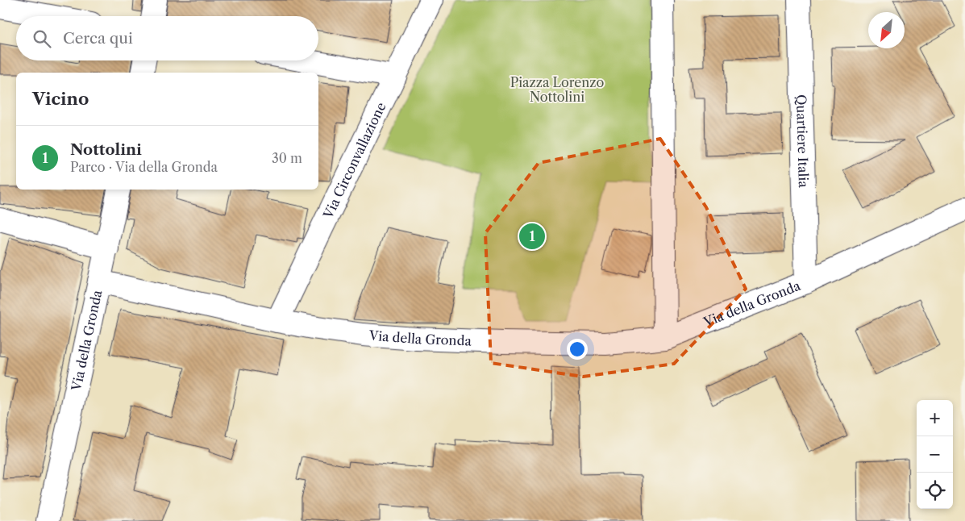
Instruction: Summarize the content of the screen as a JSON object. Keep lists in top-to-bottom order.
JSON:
{
  "streets": {
    "street": ["Quartiere Italia", "Via Circonvallazione", "Via della Gronda"]
  },
  "crossings": [
    ["Quartiere Italia", "Via della Gronda"],
    ["Via Circonvallazione", "Via della Gronda"]
  ],
  "parks": ["Piazza Lorenzo Nottolini"],
  "north": "bottom left",
  "page": {
    "search": "Cerca qui",
    "heading": "Vicino",
    "list": [
      {
        "mark": "1",
        "name": "Nottolini",
        "note": "Parco · Via della Gronda",
        "value": "30 m"
      }
    ],
    "pins": "1",
    "map_buttons": ["+", "−"]
  }
}
